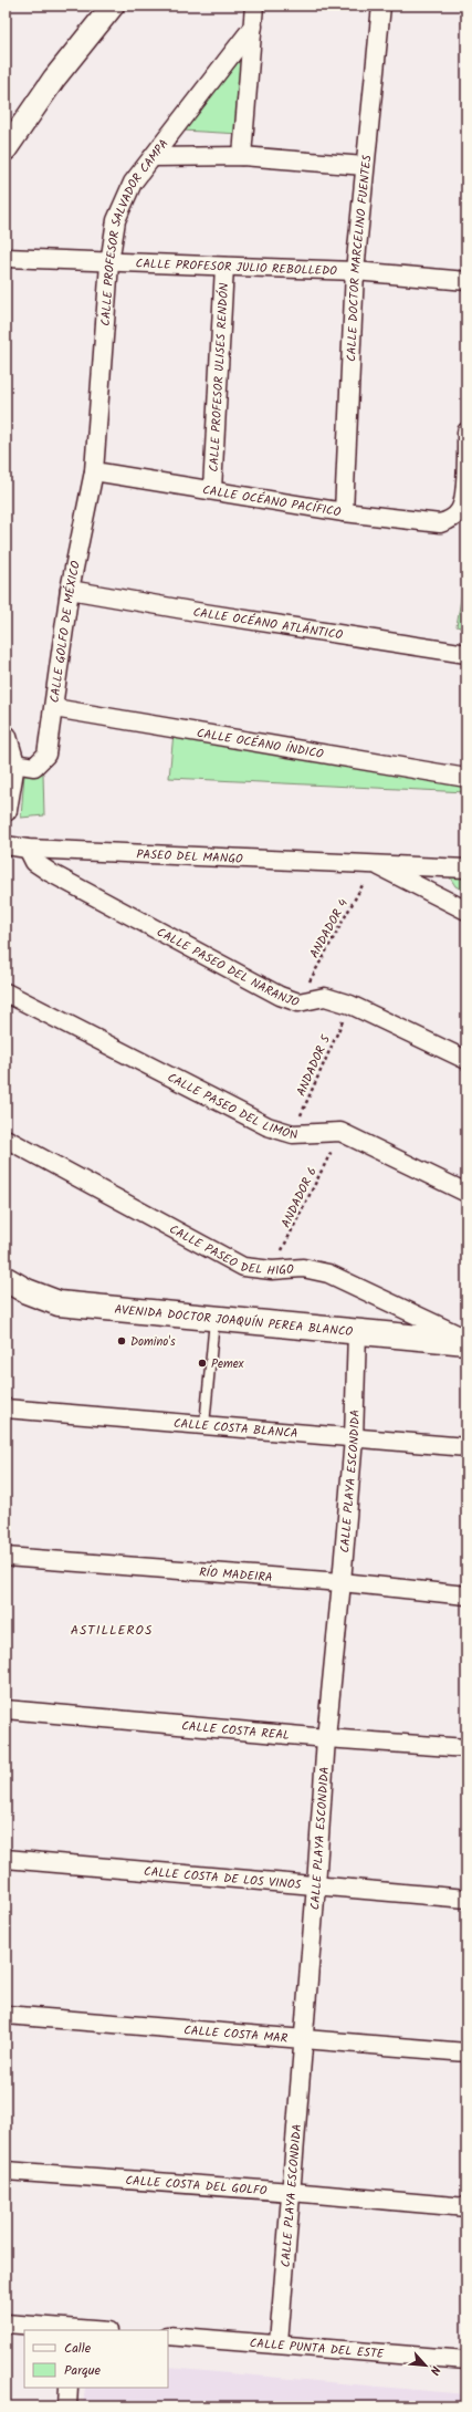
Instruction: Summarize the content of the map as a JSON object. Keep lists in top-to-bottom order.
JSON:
{
  "streets": {
    "main road": ["AVENIDA DOCTOR JOAQUÍN PEREA BLANCO"],
    "street": [
      "CALLE PROFESOR SALVADOR CAMPA",
      "CALLE DOCTOR MARCELINO FUENTES",
      "CALLE PROFESOR JULIO REBOLLEDO",
      "CALLE PROFESOR ULISES RENDÓN",
      "CALLE OCÉANO PACÍFICO",
      "CALLE OCÉANO ATLÁNTICO",
      "CALLE GOLFO DE MÉXICO",
      "CALLE OCÉANO ÍNDICO",
      "PASEO DEL MANGO",
      "CALLE PASEO DEL NARANJO",
      "CALLE PASEO DEL LIMÓN",
      "CALLE PASEO DEL HIGO",
      "CALLE COSTA BLANCA",
      "CALLE PLAYA ESCONDIDA",
      "RÍO MADEIRA",
      "CALLE COSTA REAL",
      "CALLE COSTA DE LOS VINOS",
      "CALLE COSTA MAR",
      "CALLE COSTA DEL GOLFO",
      "CALLE PUNTA DEL ESTE"
    ],
    "path": ["ANDADOR 4", "ANDADOR 5", "ANDADOR 6"]
  },
  "crossings": [
    ["CALLE PROFESOR SALVADOR CAMPA", "CALLE PROFESOR JULIO REBOLLEDO"],
    ["CALLE PROFESOR SALVADOR CAMPA", "CALLE OCÉANO PACÍFICO"],
    ["CALLE PROFESOR SALVADOR CAMPA", "CALLE GOLFO DE MÉXICO"],
    ["CALLE DOCTOR MARCELINO FUENTES", "CALLE PROFESOR JULIO REBOLLEDO"],
    ["CALLE DOCTOR MARCELINO FUENTES", "CALLE OCÉANO PACÍFICO"],
    ["CALLE PROFESOR JULIO REBOLLEDO", "CALLE PROFESOR ULISES RENDÓN"],
    ["CALLE PROFESOR ULISES RENDÓN", "CALLE OCÉANO PACÍFICO"],
    ["CALLE OCÉANO PACÍFICO", "CALLE GOLFO DE MÉXICO"],
    ["CALLE OCÉANO ATLÁNTICO", "CALLE GOLFO DE MÉXICO"],
    ["CALLE GOLFO DE MÉXICO", "CALLE OCÉANO ÍNDICO"],
    ["PASEO DEL MANGO", "ANDADOR 4"],
    ["PASEO DEL MANGO", "CALLE PASEO DEL NARANJO"],
    ["ANDADOR 4", "CALLE PASEO DEL NARANJO"],
    ["CALLE PASEO DEL NARANJO", "ANDADOR 5"],
    ["ANDADOR 5", "CALLE PASEO DEL LIMÓN"],
    ["CALLE PASEO DEL LIMÓN", "ANDADOR 6"],
    ["ANDADOR 6", "CALLE PASEO DEL HIGO"],
    ["CALLE PASEO DEL HIGO", "AVENIDA DOCTOR JOAQUÍN PEREA BLANCO"],
    ["AVENIDA DOCTOR JOAQUÍN PEREA BLANCO", "CALLE PLAYA ESCONDIDA"],
    ["CALLE COSTA BLANCA", "CALLE PLAYA ESCONDIDA"],
    ["CALLE PLAYA ESCONDIDA", "RÍO MADEIRA"],
    ["CALLE PLAYA ESCONDIDA", "CALLE COSTA REAL"],
    ["CALLE PLAYA ESCONDIDA", "CALLE COSTA DE LOS VINOS"],
    ["CALLE PLAYA ESCONDIDA", "CALLE COSTA MAR"],
    ["CALLE PLAYA ESCONDIDA", "CALLE COSTA DEL GOLFO"],
    ["CALLE PLAYA ESCONDIDA", "CALLE PUNTA DEL ESTE"]
  ],
  "districts": ["ASTILLEROS"],
  "places": ["Domino's", "Pemex"],
  "legend": ["Calle", "Parque"],
  "north": "bottom right"
}
